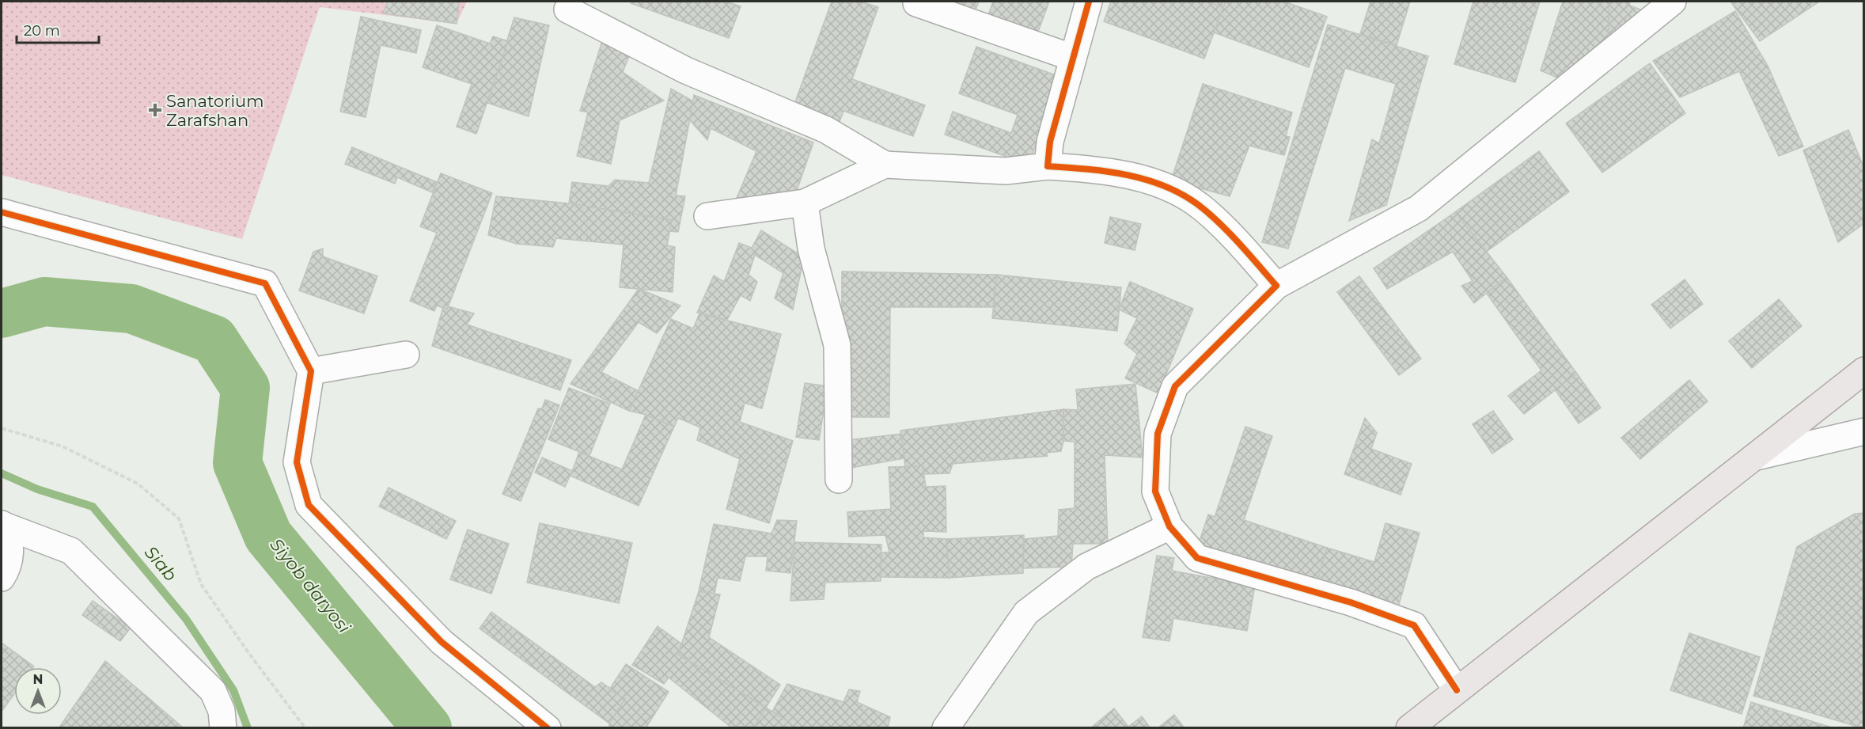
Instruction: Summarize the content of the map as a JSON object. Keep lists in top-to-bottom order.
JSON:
{
  "water": ["Siab", "Siyob daryosi"],
  "places": {
    "health": ["Sanatorium Zarafshan"]
  },
  "scale_bar": "20 m",
  "north": "top"
}
